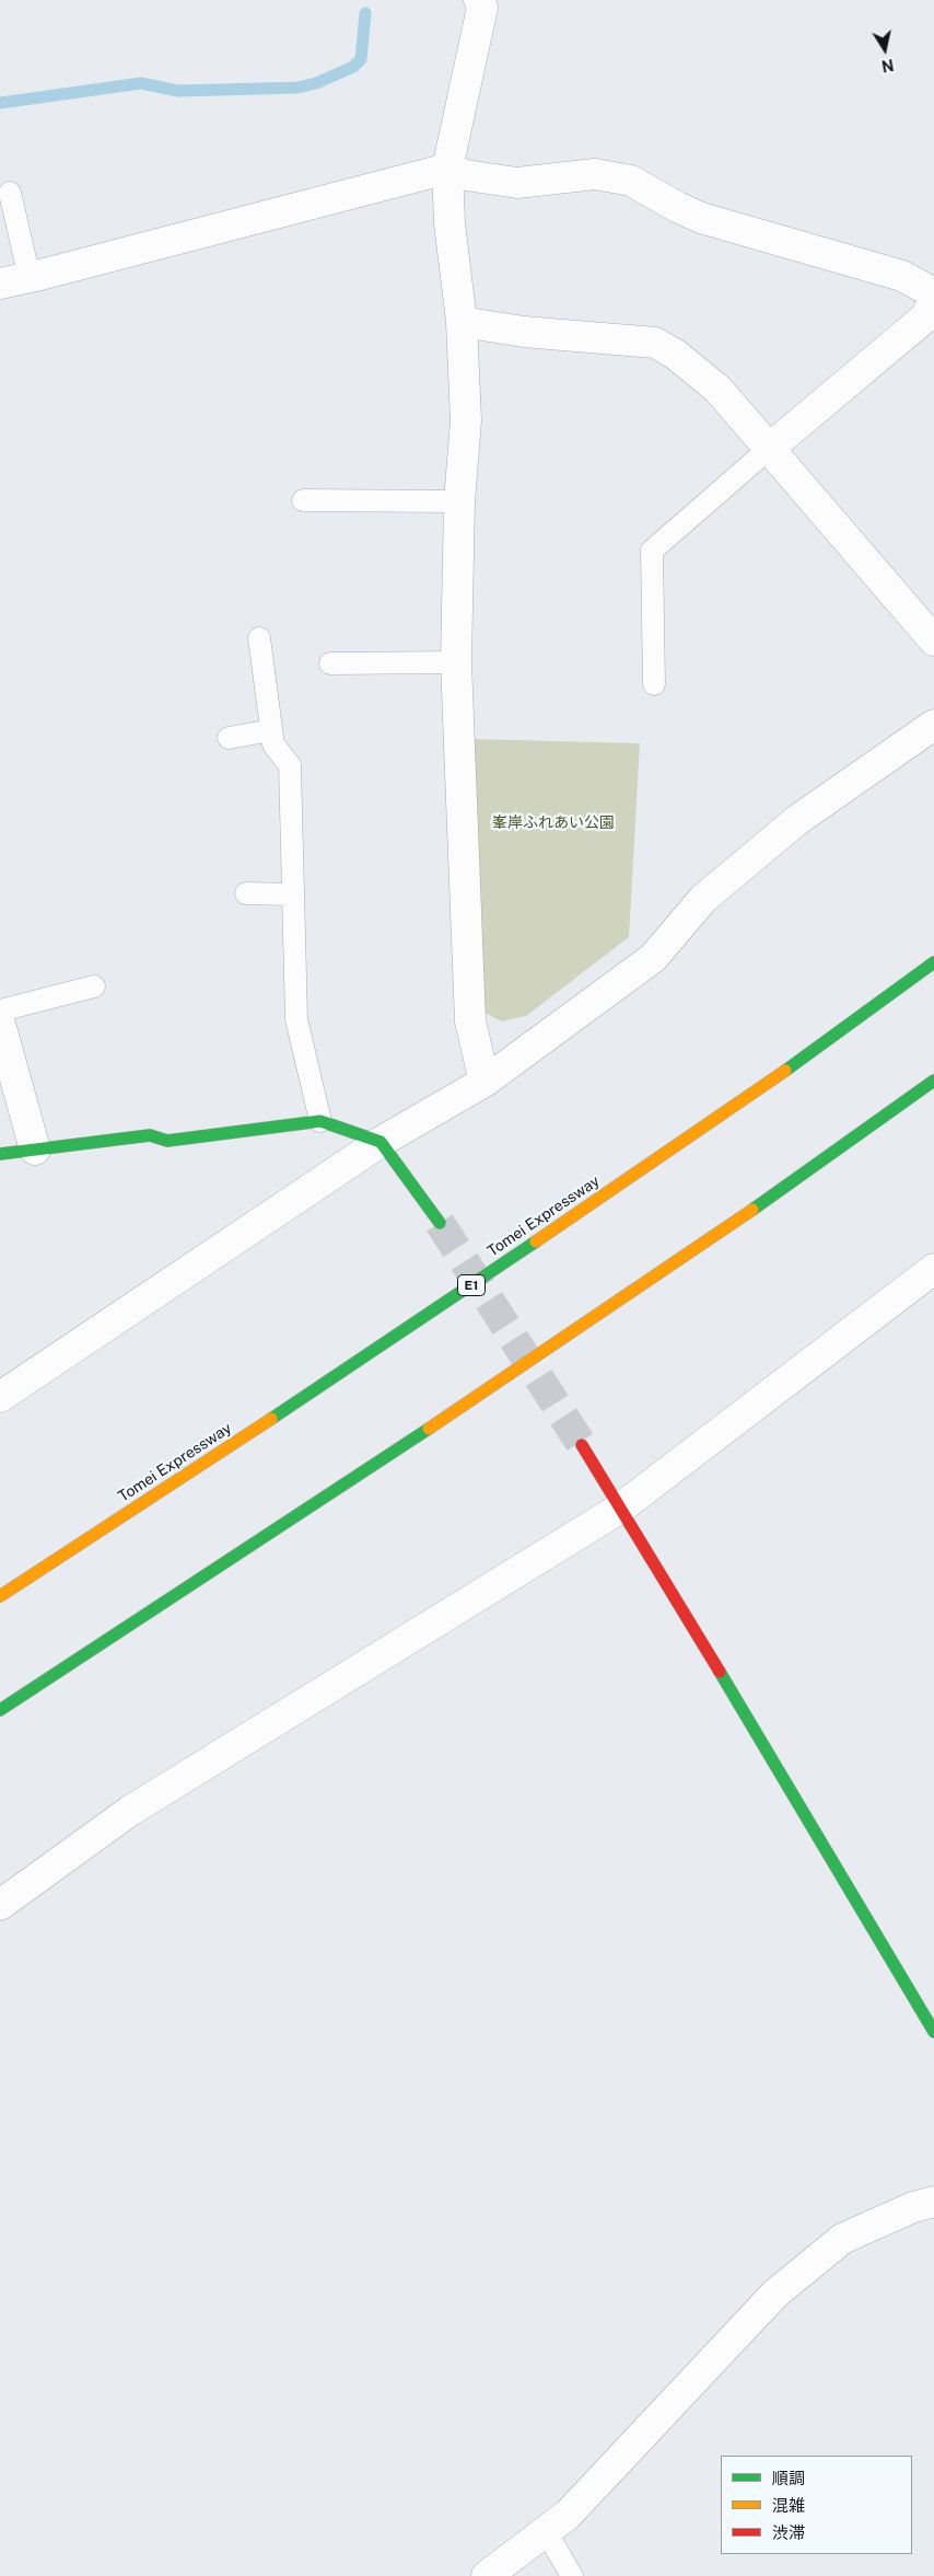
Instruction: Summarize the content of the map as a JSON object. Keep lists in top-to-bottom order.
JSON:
{
  "streets": {
    "main road": ["Tomei Expressway", "E1"]
  },
  "parks": ["峯岸ふれあい公園"],
  "legend": ["順調", "混雑", "渋滞"],
  "north": "bottom"
}
